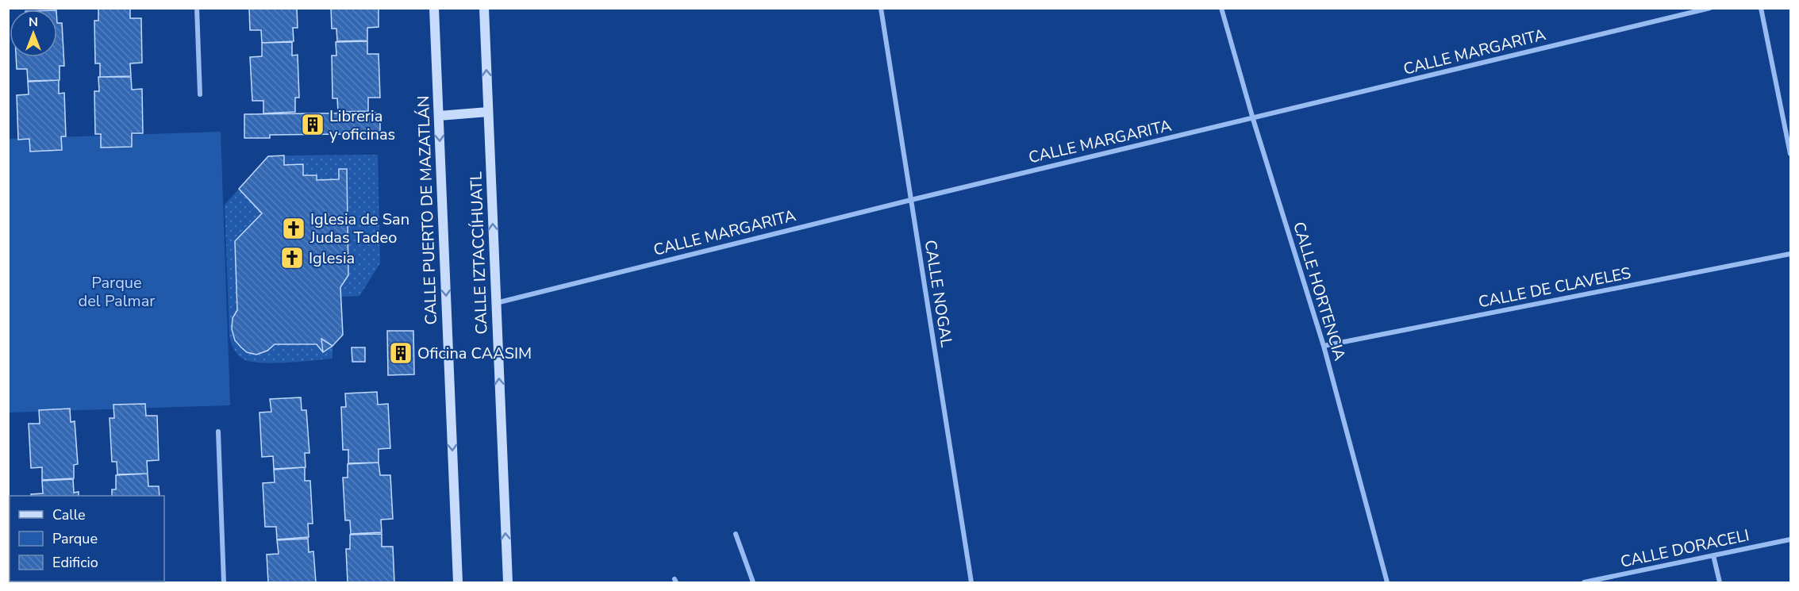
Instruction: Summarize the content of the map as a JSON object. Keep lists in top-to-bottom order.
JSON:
{
  "streets": {
    "main road": ["CALLE PUERTO DE MAZATLÁN", "CALLE IZTACCÍHUATL"],
    "street": [
      "CALLE MARGARITA",
      "CALLE DE CLAVELES",
      "CALLE HORTENCIA",
      "CALLE NOGAL",
      "CALLE DORACELI"
    ]
  },
  "crossings": [
    ["CALLE MARGARITA", "CALLE IZTACCÍHUATL"],
    ["CALLE MARGARITA", "CALLE HORTENCIA"],
    ["CALLE MARGARITA", "CALLE NOGAL"],
    ["CALLE DE CLAVELES", "CALLE HORTENCIA"]
  ],
  "one_way": ["CALLE PUERTO DE MAZATLÁN", "CALLE IZTACCÍHUATL"],
  "parks": ["Parque del Palmar"],
  "places": {
    "building": ["Libreria y oficinas", "Oficina CAASIM"],
    "church": ["Iglesia de San Judas Tadeo", "Iglesia"]
  },
  "legend": ["Calle", "Parque", "Edificio"],
  "north": "top"
}
